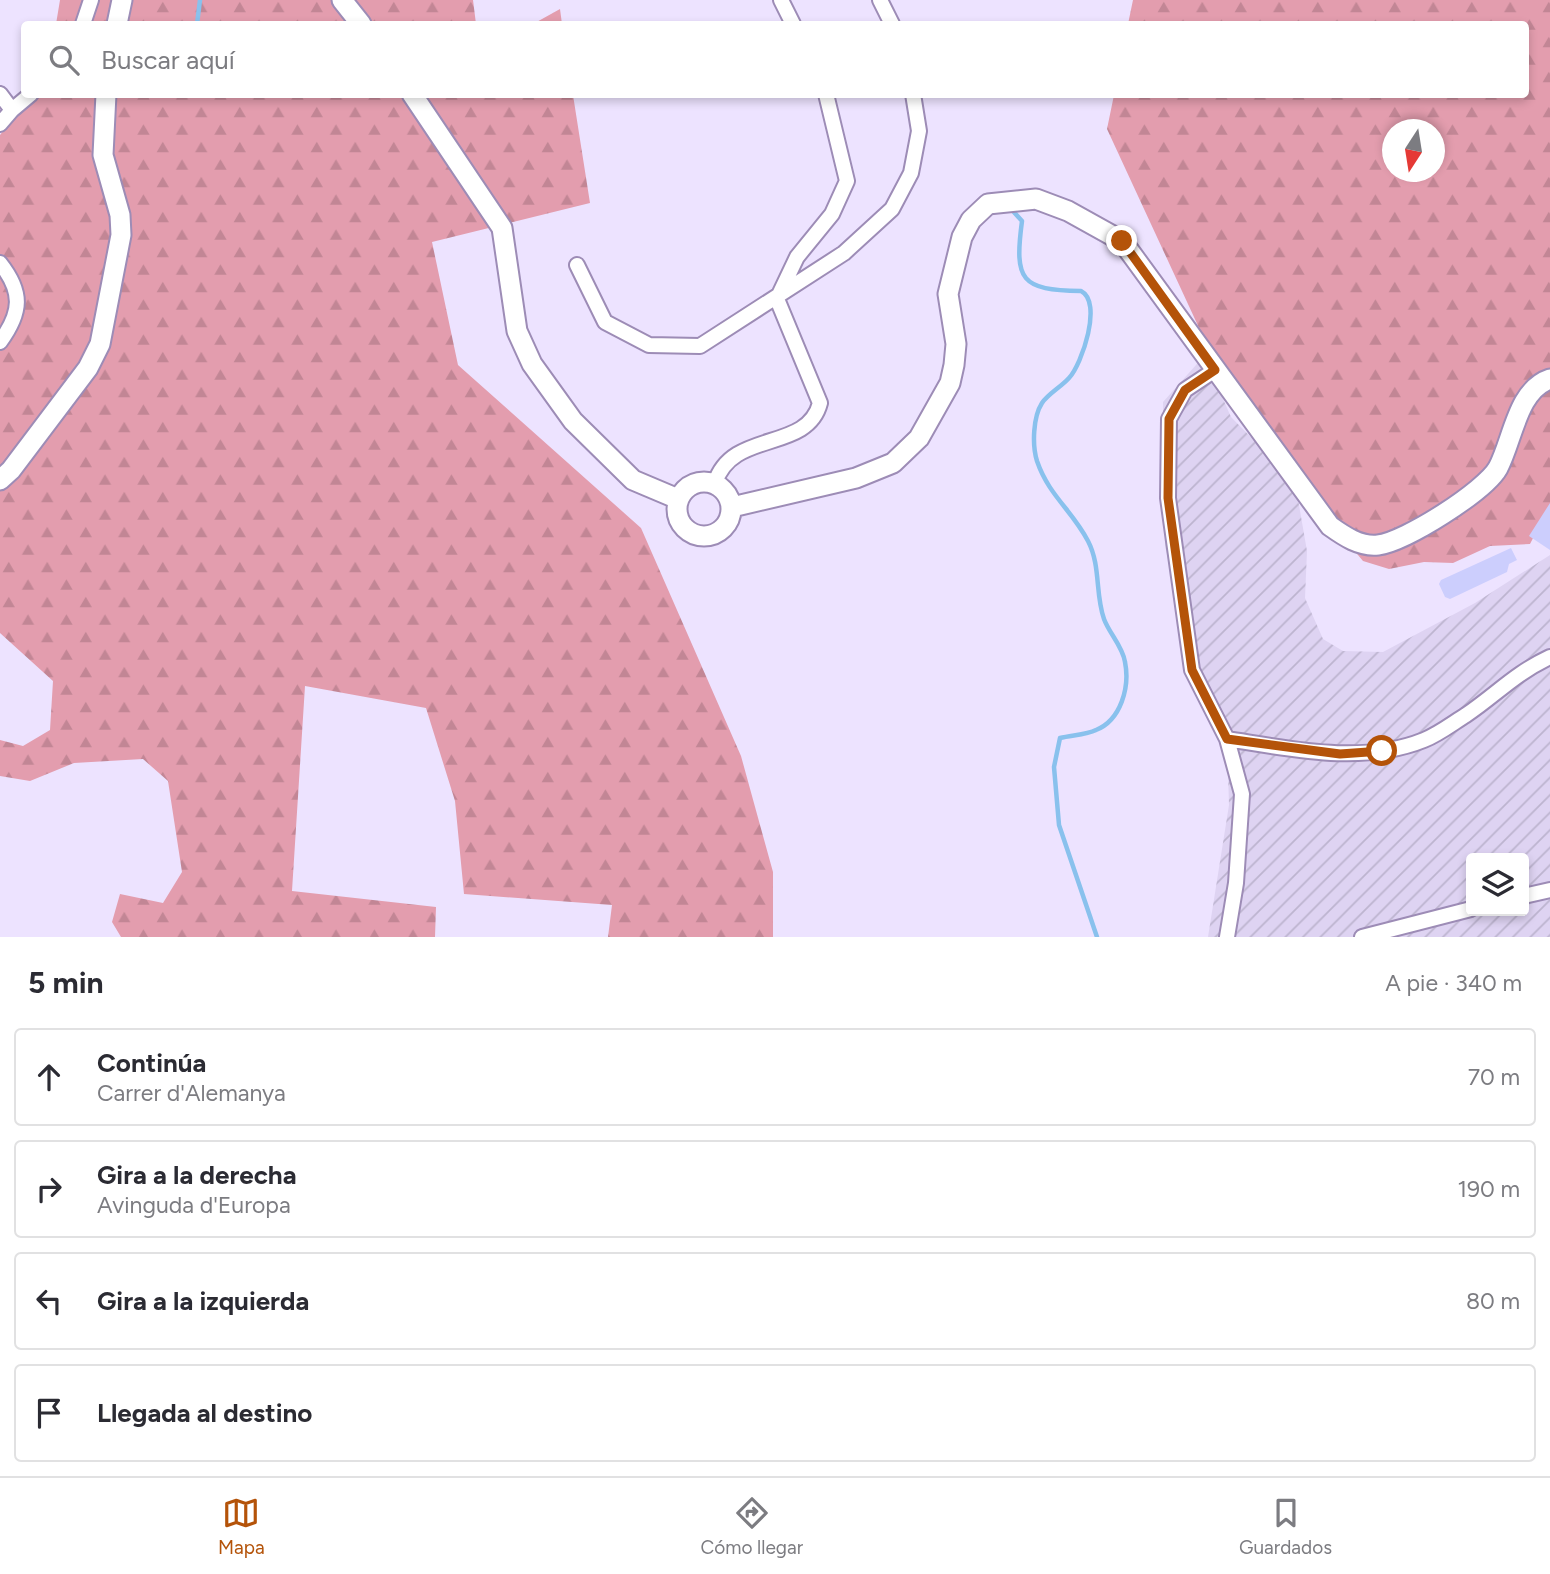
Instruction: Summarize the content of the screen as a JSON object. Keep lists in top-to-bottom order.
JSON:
{
  "north": "bottom",
  "page": {
    "search": "Buscar aquí",
    "heading": ["5 min", "A pie · 340 m"],
    "list": [
      ["Continúa", "Carrer d'Alemanya", "70 m"],
      ["Gira a la derecha", "Avinguda d'Europa", "190 m"],
      ["Gira a la izquierda", "80 m"],
      "Llegada al destino"
    ],
    "nav": ["Mapa", "Cómo llegar", "Guardados"]
  }
}
